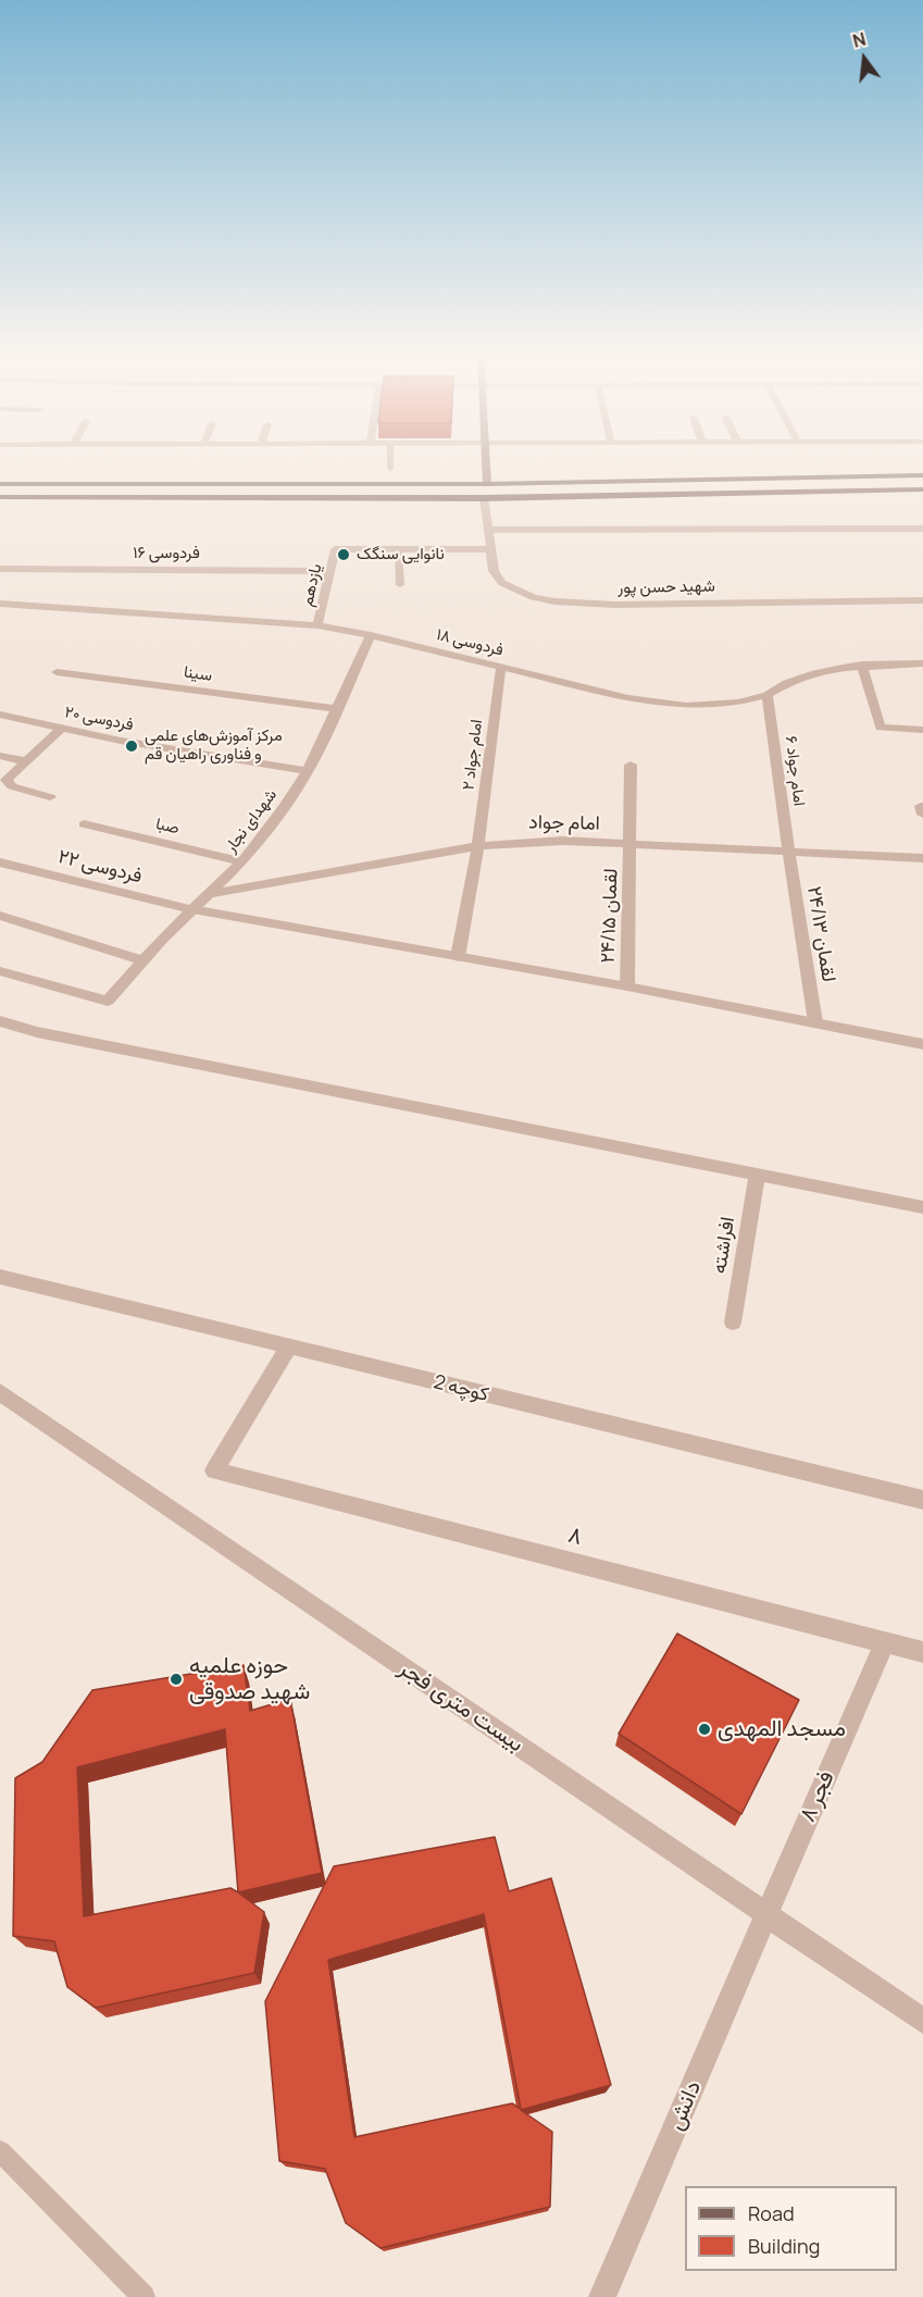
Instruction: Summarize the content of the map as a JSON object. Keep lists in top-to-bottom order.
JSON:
{
  "streets": {
    "street": [
      "فردوسی ۱۶",
      "یازدهم",
      "شهید حسن پور",
      "فردوسی ۱۸",
      "سینا",
      "فردوسی ۲۰",
      "امام جواد ۲",
      "امام جواد ۶",
      "شهدای نجار",
      "امام جواد",
      "صبا",
      "فردوسی ۲۲",
      "لقمان ۲۴/۱۵",
      "لقمان ۲۴/۱۳",
      "افراشته",
      "کوچه 2",
      "۸",
      "بیست متری فجر",
      "فجر ۸",
      "دانش"
    ]
  },
  "crossings": [
    ["فردوسی ۱۶", "یازدهم"],
    ["یازدهم", "شهید حسن پور"],
    ["یازدهم", "فردوسی ۱۸"],
    ["فردوسی ۱۸", "امام جواد ۲"],
    ["فردوسی ۱۸", "امام جواد ۶"],
    ["فردوسی ۱۸", "شهدای نجار"],
    ["سینا", "شهدای نجار"],
    ["فردوسی ۲۰", "شهدای نجار"],
    ["امام جواد ۲", "امام جواد"],
    ["امام جواد ۲", "فردوسی ۲۲"],
    ["امام جواد ۶", "امام جواد"],
    ["امام جواد ۶", "لقمان ۲۴/۱۳"],
    ["شهدای نجار", "امام جواد"],
    ["شهدای نجار", "صبا"],
    ["شهدای نجار", "فردوسی ۲۲"],
    ["امام جواد", "لقمان ۲۴/۱۵"],
    ["امام جواد", "لقمان ۲۴/۱۳"],
    ["فردوسی ۲۲", "لقمان ۲۴/۱۵"],
    ["فردوسی ۲۲", "لقمان ۲۴/۱۳"],
    ["کوچه 2", "۸"],
    ["۸", "فجر ۸"],
    ["بیست متری فجر", "فجر ۸"],
    ["بیست متری فجر", "دانش"],
    ["فجر ۸", "دانش"]
  ],
  "places": [
    "نانوایی سنگک",
    "مرکز آموزش‌های علمی و فناوری راهیان قم",
    "حوزه علمیه شهید صدوقی",
    "مسجد المهدی"
  ],
  "legend": ["Road", "Building"],
  "north": "top"
}
